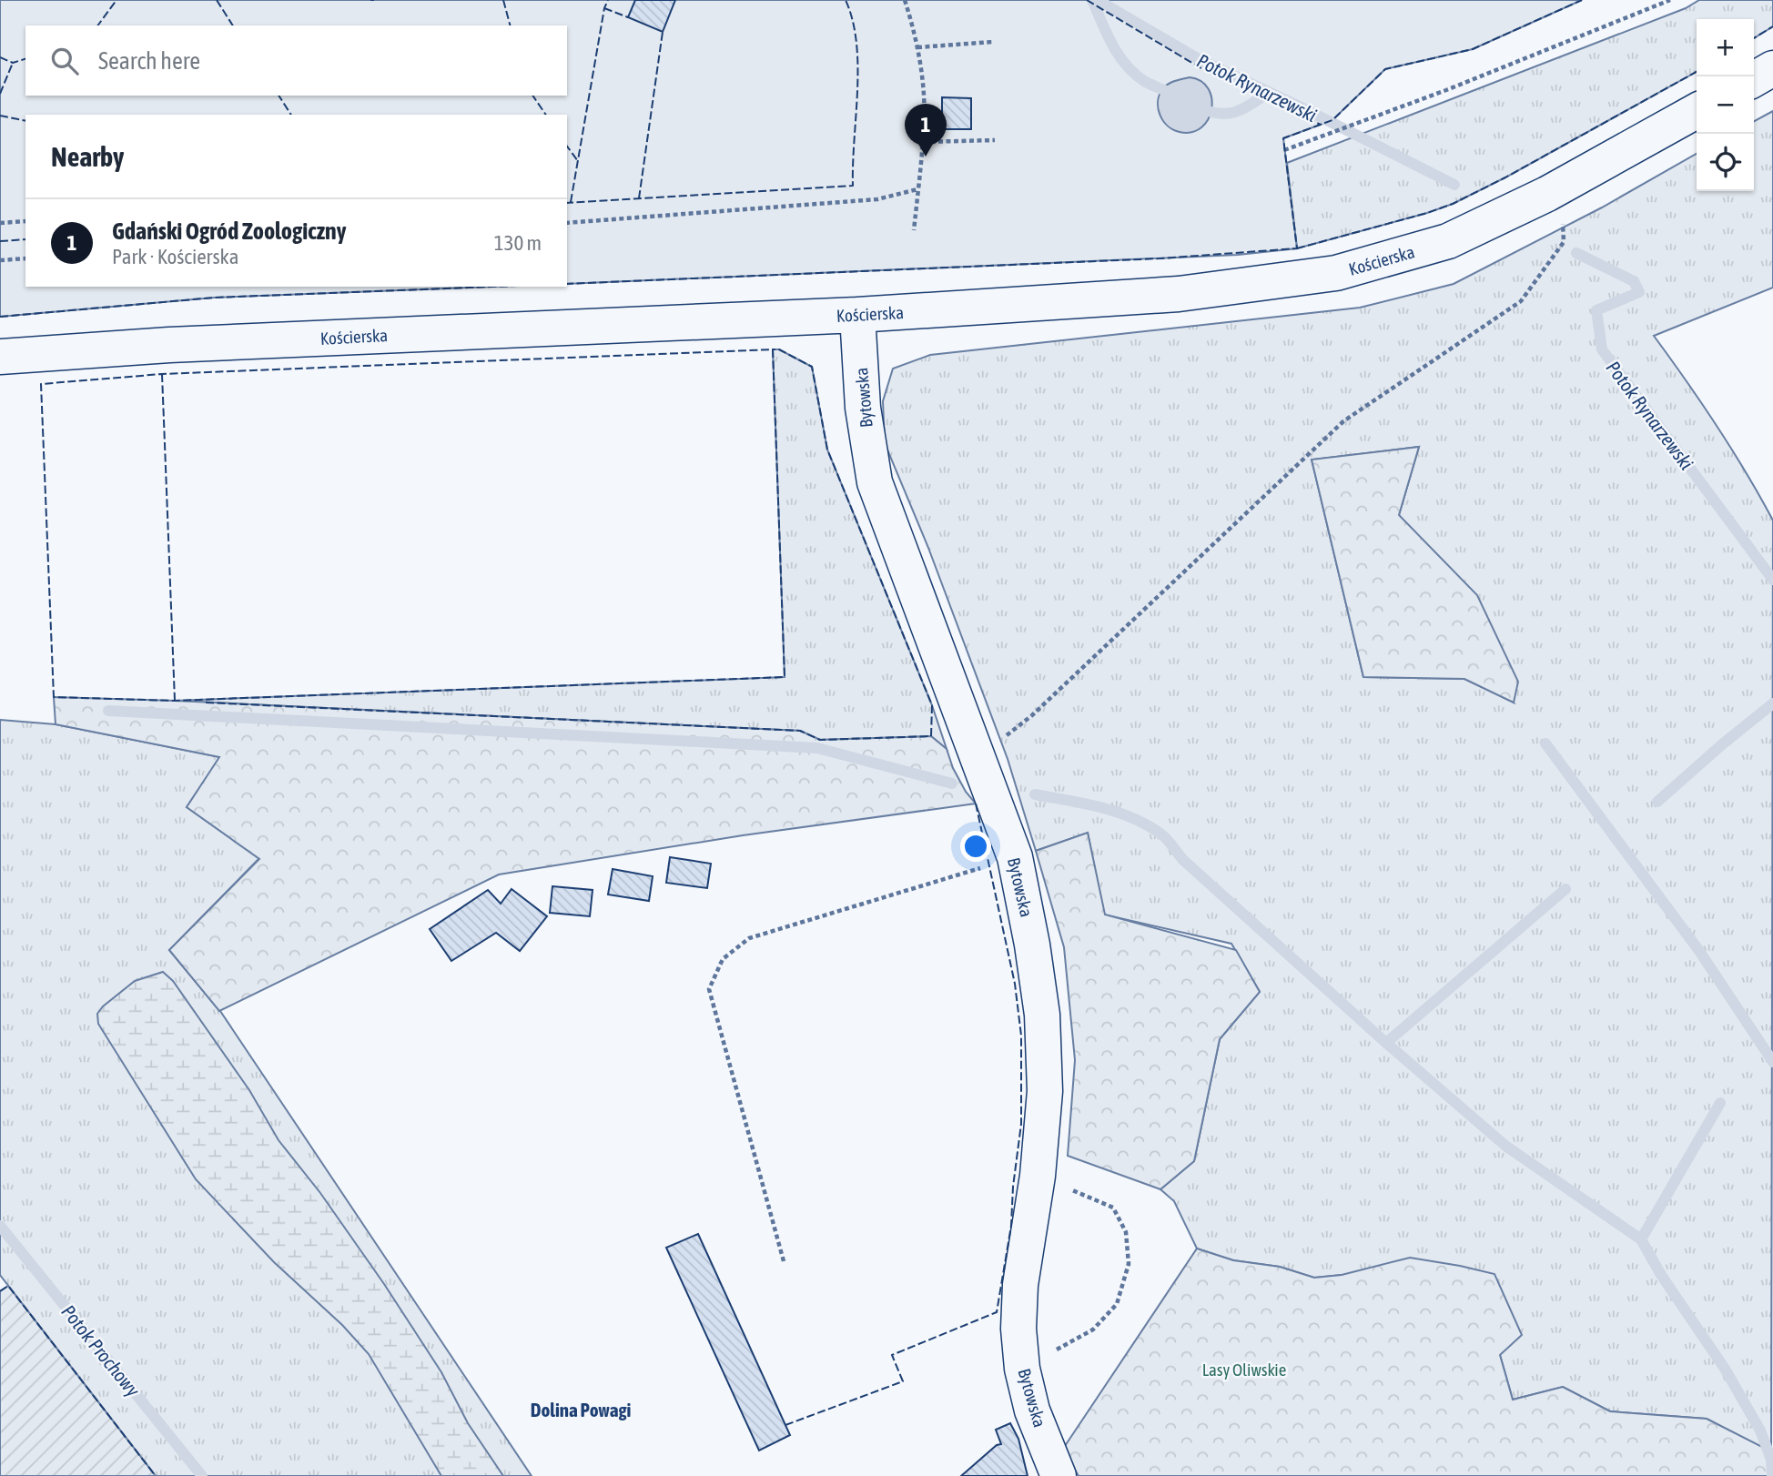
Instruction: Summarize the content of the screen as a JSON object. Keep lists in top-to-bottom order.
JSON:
{
  "streets": {
    "street": ["Kościerska", "Bytowska"]
  },
  "crossings": [
    ["Kościerska", "Bytowska"]
  ],
  "districts": ["Dolina Powagi"],
  "water": ["Potok Rynarzewski", "Potok Prochowy"],
  "parks": ["Lasy Oliwskie"],
  "page": {
    "map_buttons": ["+", "−"],
    "search": "Search here",
    "pins": "1",
    "heading": "Nearby",
    "list": [
      {
        "mark": "1",
        "name": "Gdański Ogród Zoologiczny",
        "note": "Park · Kościerska",
        "value": "130 m"
      }
    ]
  }
}
